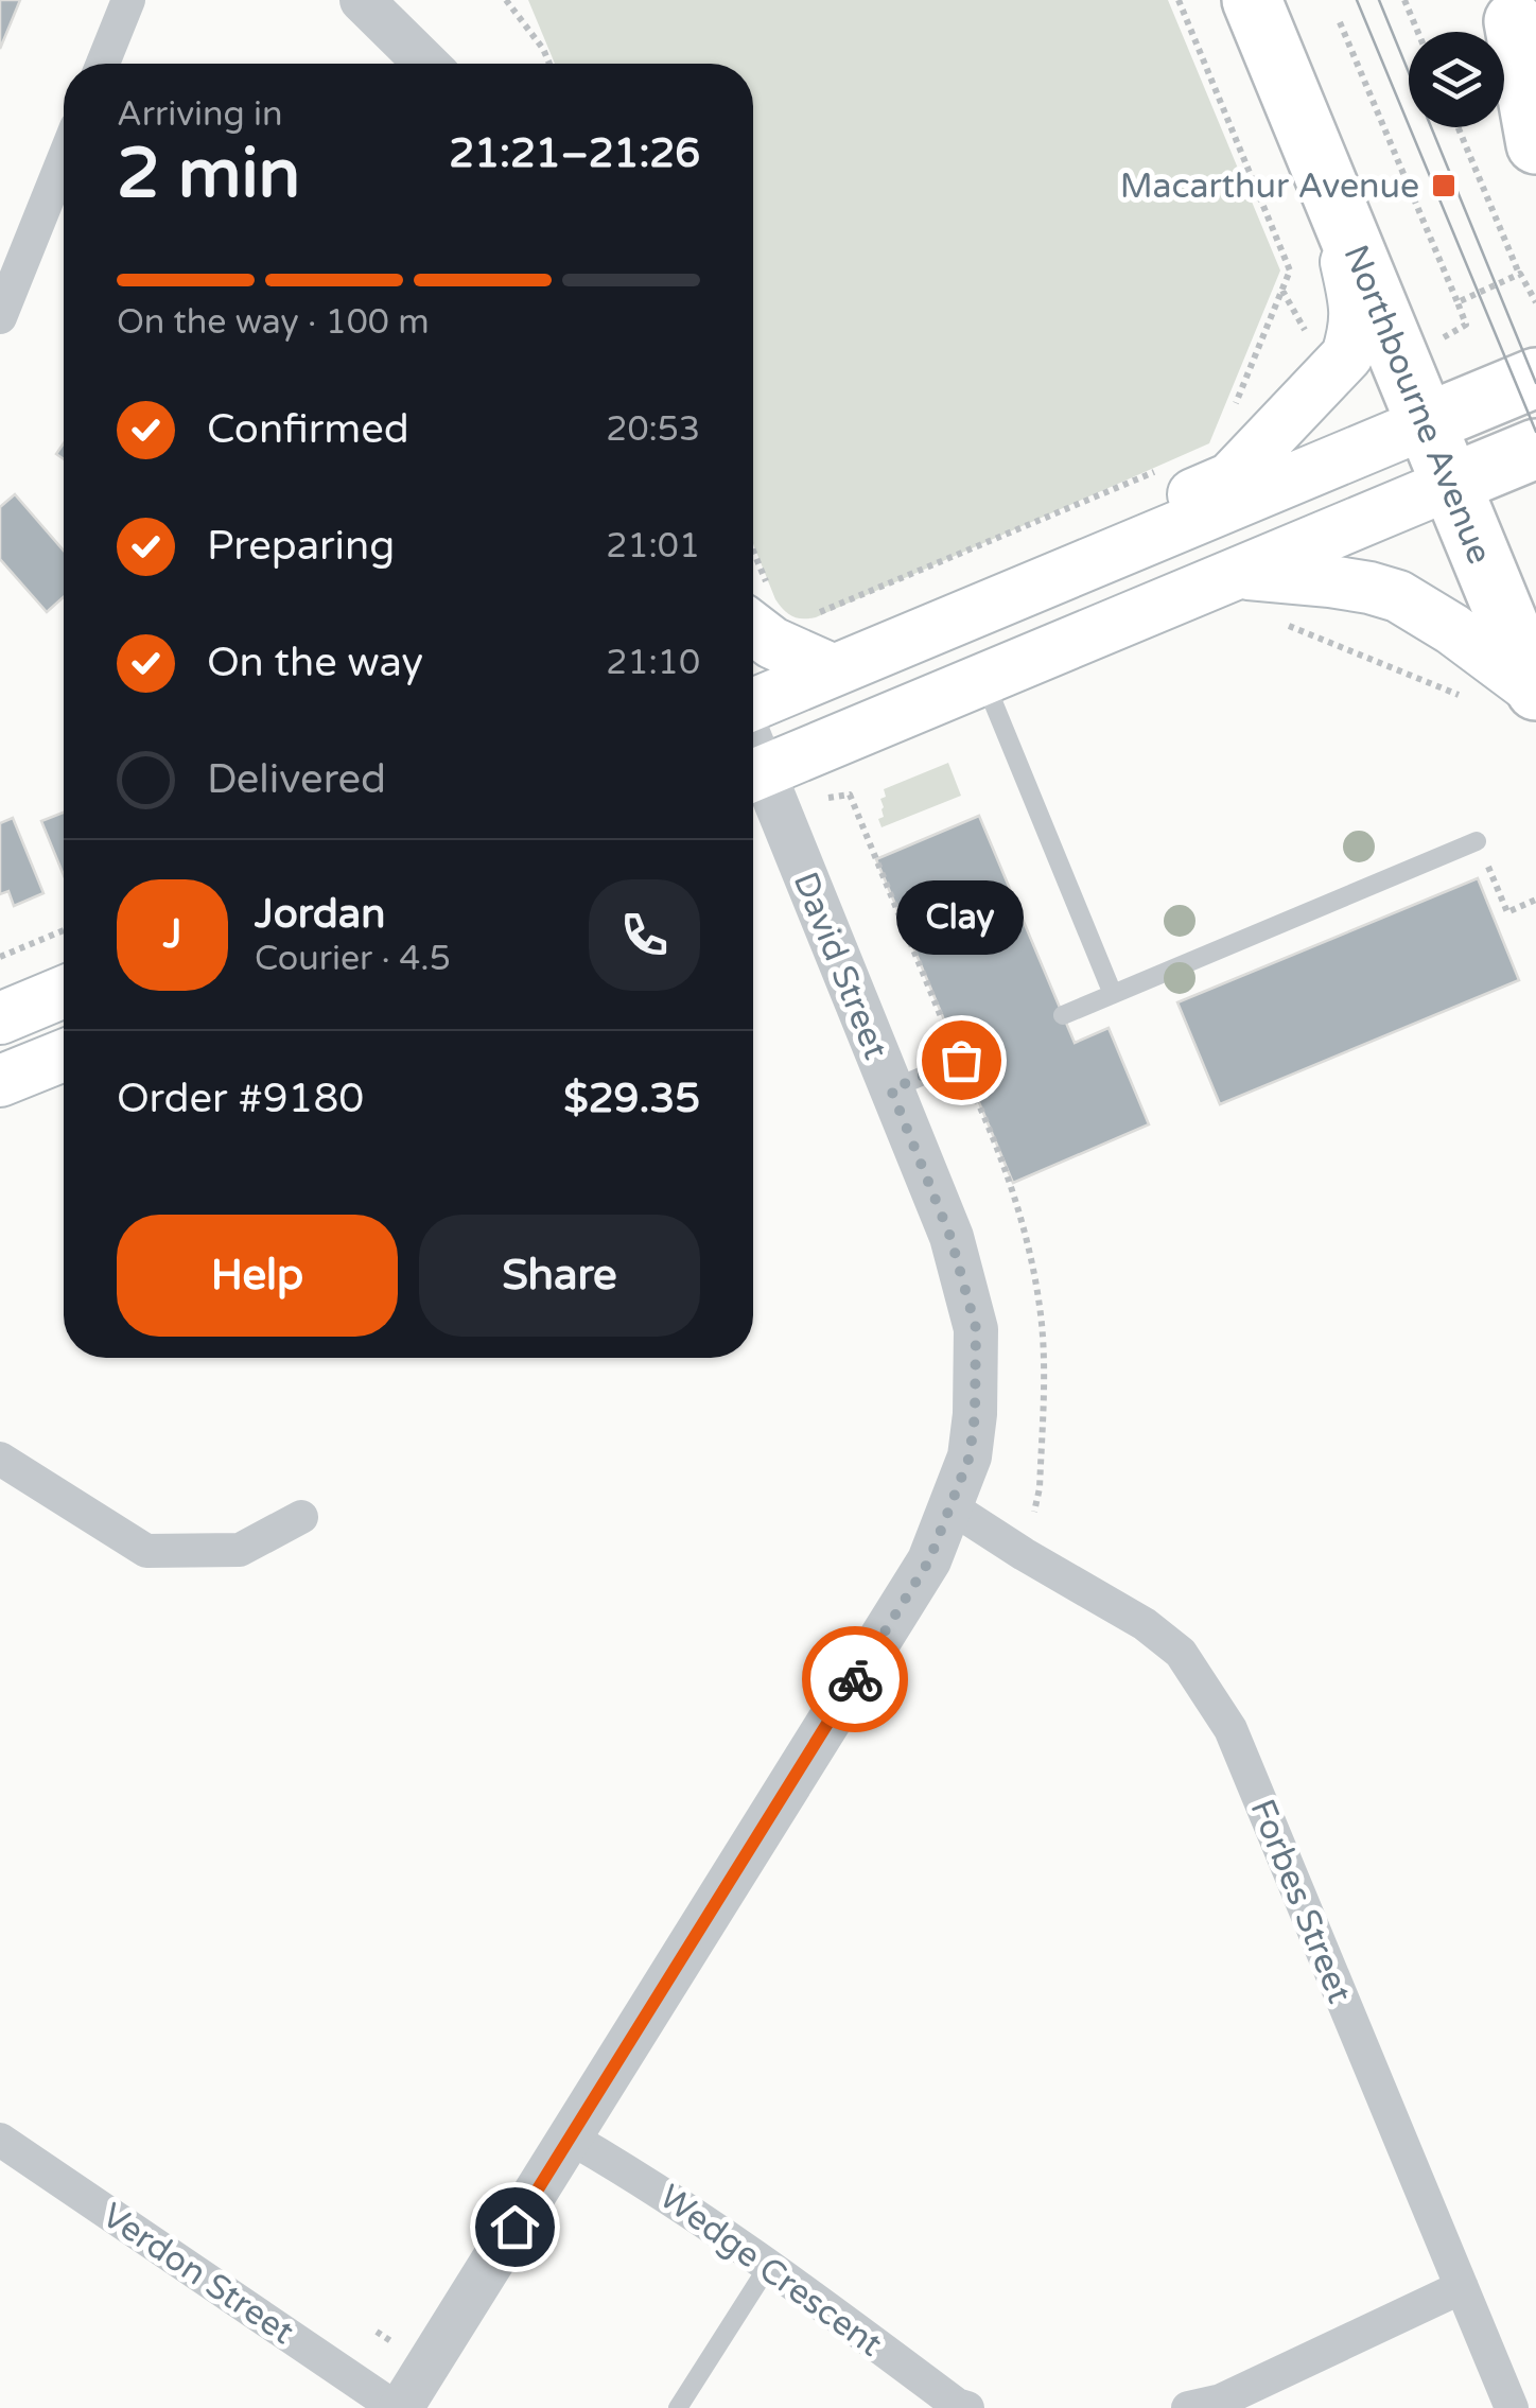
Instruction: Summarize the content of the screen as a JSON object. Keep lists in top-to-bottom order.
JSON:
{
  "streets": {
    "highway": ["Northbourne Avenue"],
    "street": [
      "David Street",
      "Forbes Street",
      "Wedge Crescent",
      "Verdon Street"
    ]
  },
  "crossings": [
    ["David Street", "Forbes Street"],
    ["David Street", "Wedge Crescent"],
    ["David Street", "Verdon Street"]
  ],
  "places": {
    "transit": ["Macarthur Avenue"],
    "other": ["Clay"]
  },
  "page": {
    "heading": ["2 min", "Arriving in", "21:21–21:26"],
    "panel": [
      "Jordan",
      "Courier · 4.5",
      "Order #9180",
      "$29.35"
    ],
    "bar": "On the way · 100 m",
    "list": [
      ["Confirmed", "20:53"],
      ["Preparing", "21:01"],
      ["On the way", "21:10"],
      "Delivered"
    ],
    "round": "J",
    "bubble": "Clay",
    "buttons": ["Help", "Share"]
  }
}
